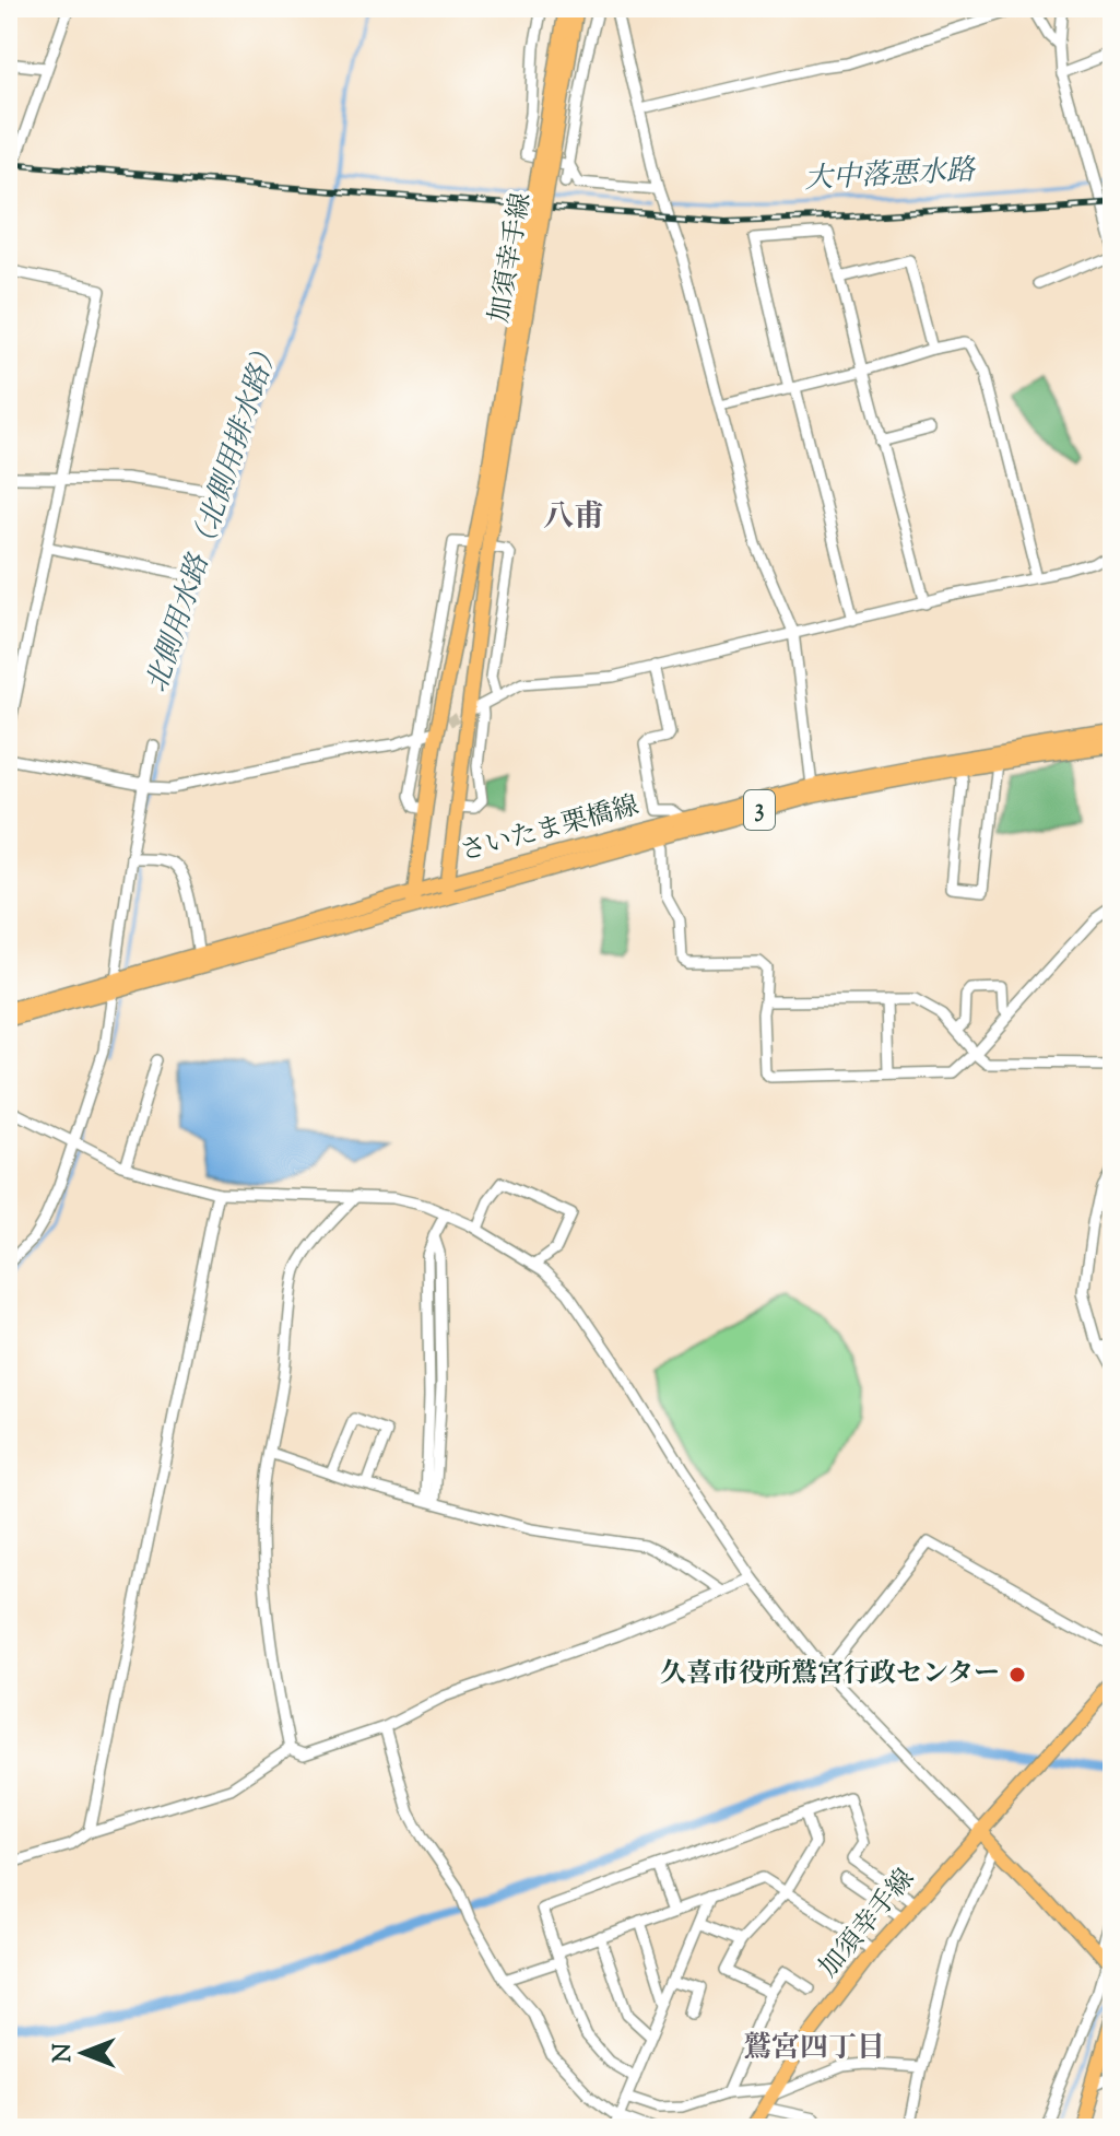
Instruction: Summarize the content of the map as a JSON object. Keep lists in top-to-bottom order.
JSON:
{
  "streets": {
    "main road": ["加須幸手線", "3", "さいたま栗橋線"]
  },
  "districts": ["八甫", "鷲宮四丁目"],
  "water": ["大中落悪水路", "北側用水路（北側用排水路）"],
  "places": ["久喜市役所鷲宮行政センター"],
  "north": "left"
}
